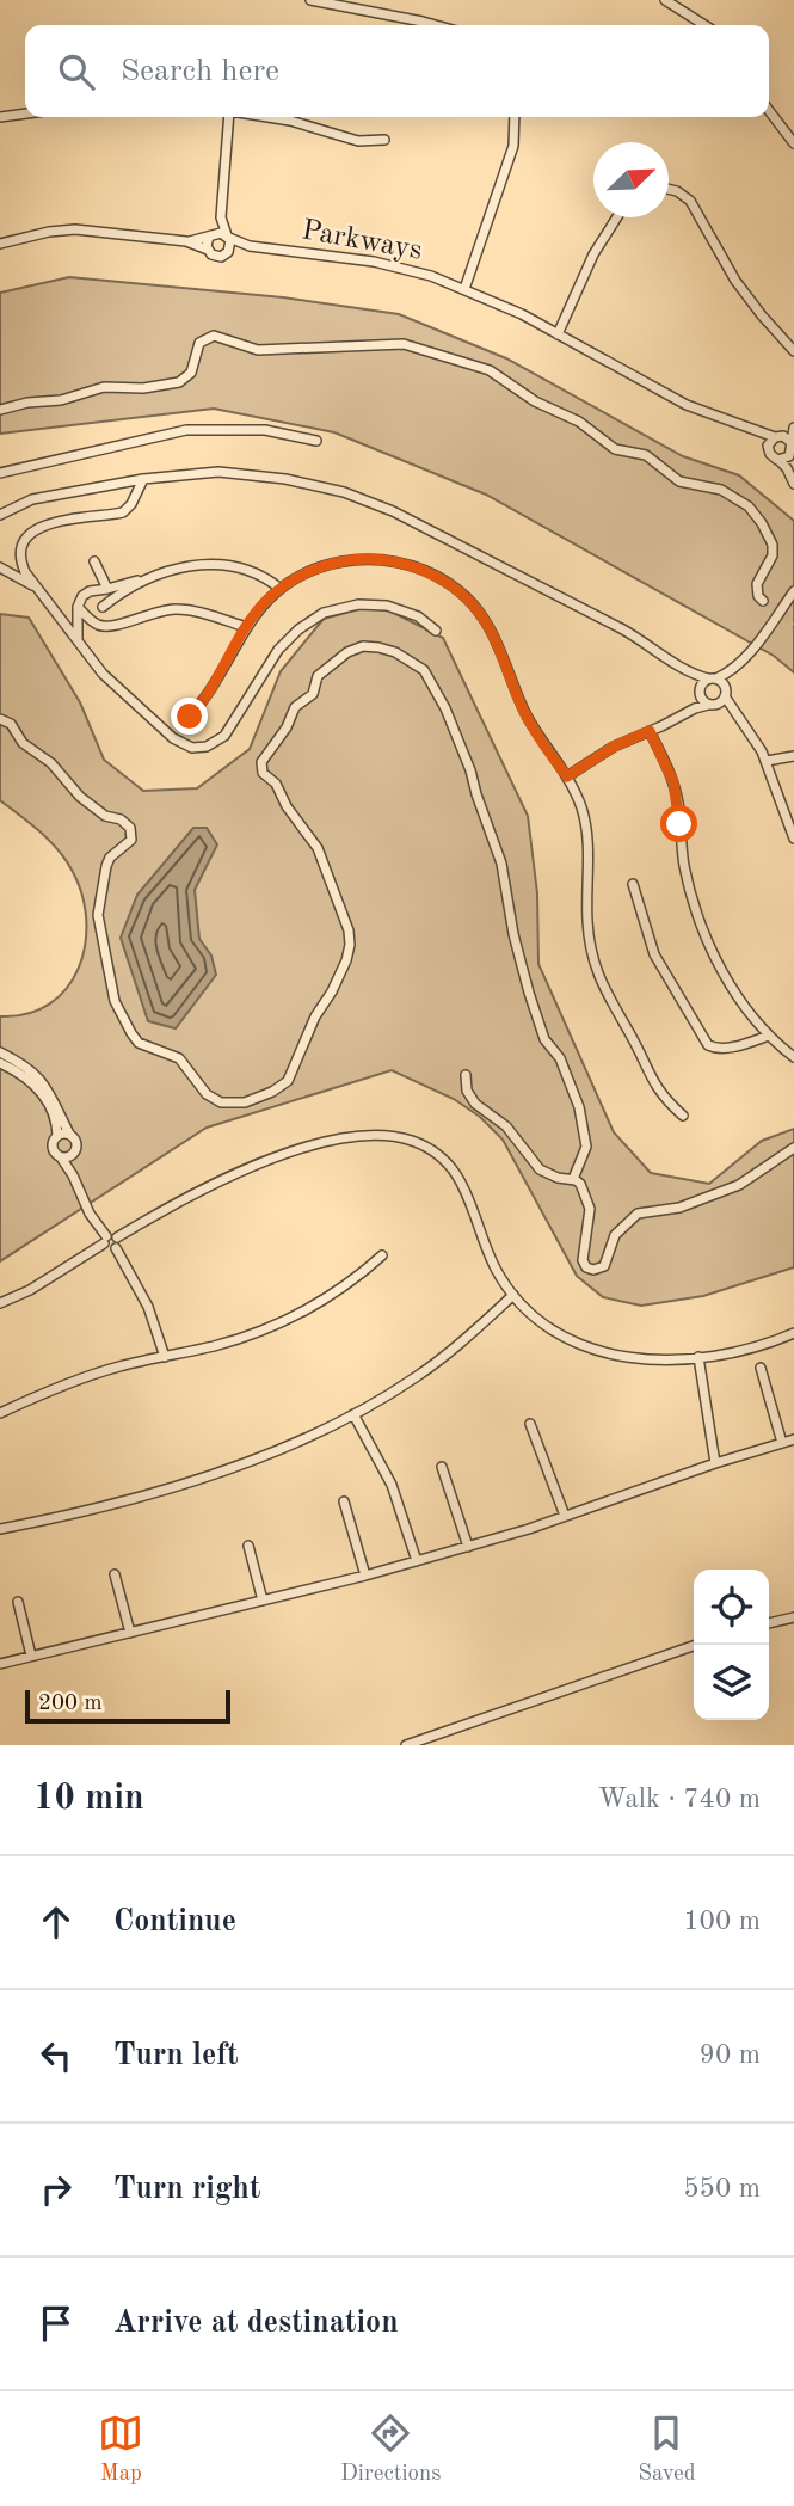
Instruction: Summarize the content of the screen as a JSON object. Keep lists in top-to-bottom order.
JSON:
{
  "streets": {
    "street": ["Parkways"]
  },
  "scale_bar": "200 m",
  "north": "top right",
  "page": {
    "search": "Search here",
    "scale": "200 m",
    "heading": ["10 min", "Walk · 740 m"],
    "list": [
      ["Continue", "100 m"],
      ["Turn left", "90 m"],
      ["Turn right", "550 m"],
      "Arrive at destination"
    ],
    "nav": ["Map", "Directions", "Saved"]
  }
}
